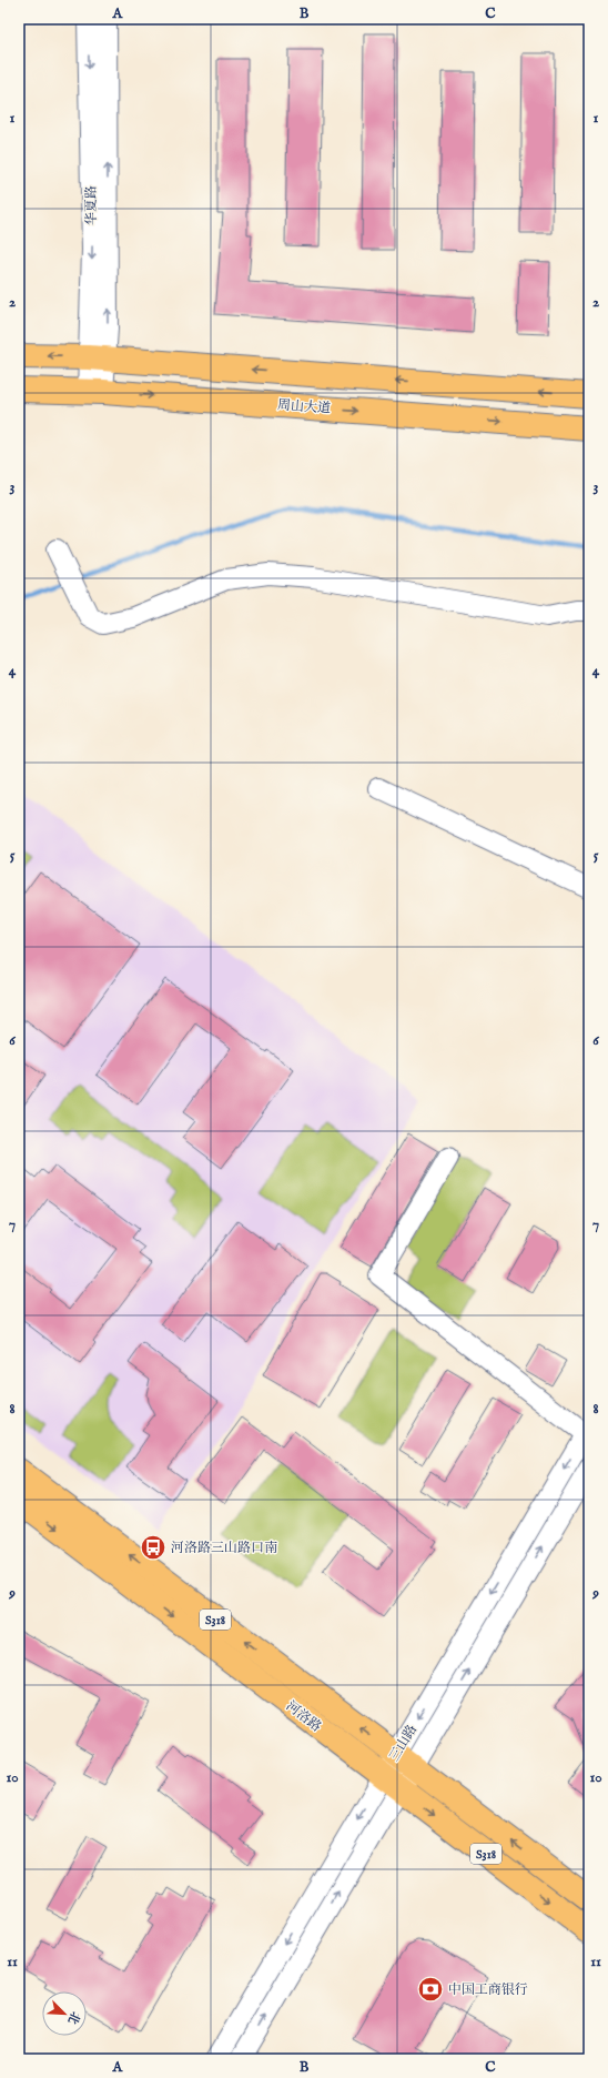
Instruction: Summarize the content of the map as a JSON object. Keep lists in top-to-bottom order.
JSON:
{
  "streets": {
    "main road": ["周山大道", "S318", "河洛路"],
    "street": ["华夏路", "三山路"]
  },
  "crossings": [
    ["华夏路", "周山大道"],
    ["河洛路", "三山路"]
  ],
  "places": {
    "bus stop": ["河洛路三山路口南"],
    "bank": ["中国工商银行"]
  },
  "north": "bottom right",
  "grid": {
    "columns": ["A", "B", "C"],
    "rows": [
      "1",
      "2",
      "3",
      "4",
      "5",
      "6",
      "7",
      "8",
      "9",
      "10",
      "11"
    ]
  }
}
